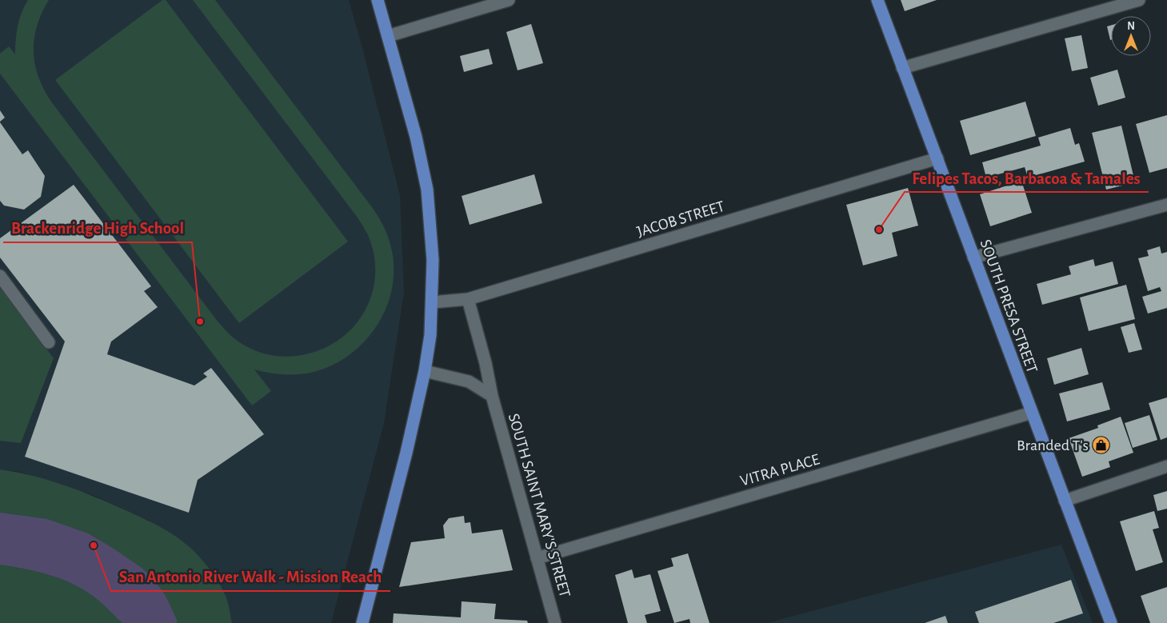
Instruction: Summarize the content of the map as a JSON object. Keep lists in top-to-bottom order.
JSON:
{
  "streets": {
    "main road": ["SOUTH PRESA STREET"],
    "street": ["JACOB STREET", "VITRA PLACE", "SOUTH SAINT MARY'S STREET"]
  },
  "crossings": [
    ["JACOB STREET", "SOUTH PRESA STREET"],
    ["JACOB STREET", "SOUTH SAINT MARY'S STREET"],
    ["SOUTH PRESA STREET", "VITRA PLACE"],
    ["VITRA PLACE", "SOUTH SAINT MARY'S STREET"]
  ],
  "places": {
    "other": ["Felipes Tacos, Barbacoa & Tamales", "Brackenridge High School", "San Antonio River Walk - Mission Reach"],
    "shop": ["Branded T's"]
  },
  "north": "top"
}
